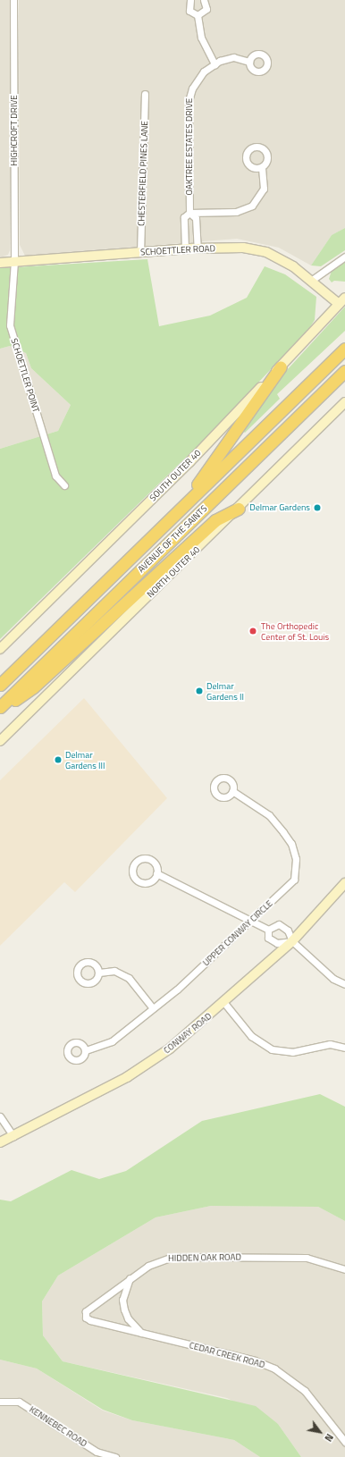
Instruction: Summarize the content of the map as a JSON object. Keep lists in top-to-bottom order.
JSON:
{
  "streets": {
    "highway": ["AVENUE OF THE SAINTS"],
    "street": [
      "HIGHCROFT DRIVE",
      "OAKTREE ESTATES DRIVE",
      "CHESTERFIELD PINES LANE",
      "SCHOETTLER ROAD",
      "SCHOETTLER POINT",
      "SOUTH OUTER 40",
      "NORTH OUTER 40",
      "UPPER CONWAY CIRCLE",
      "CONWAY ROAD",
      "HIDDEN OAK ROAD",
      "CEDAR CREEK ROAD",
      "KENNEBEC ROAD"
    ]
  },
  "crossings": [
    ["HIGHCROFT DRIVE", "SCHOETTLER ROAD"],
    ["HIGHCROFT DRIVE", "SCHOETTLER POINT"],
    ["OAKTREE ESTATES DRIVE", "SCHOETTLER ROAD"],
    ["CHESTERFIELD PINES LANE", "SCHOETTLER ROAD"],
    ["SCHOETTLER ROAD", "SCHOETTLER POINT"],
    ["SCHOETTLER ROAD", "SOUTH OUTER 40"],
    ["HIDDEN OAK ROAD", "CEDAR CREEK ROAD"]
  ],
  "places": [
    "Delmar Gardens",
    "The Orthopedic Center of St. Louis",
    "Delmar Gardens II",
    "Delmar Gardens III"
  ],
  "north": "bottom right"
}
